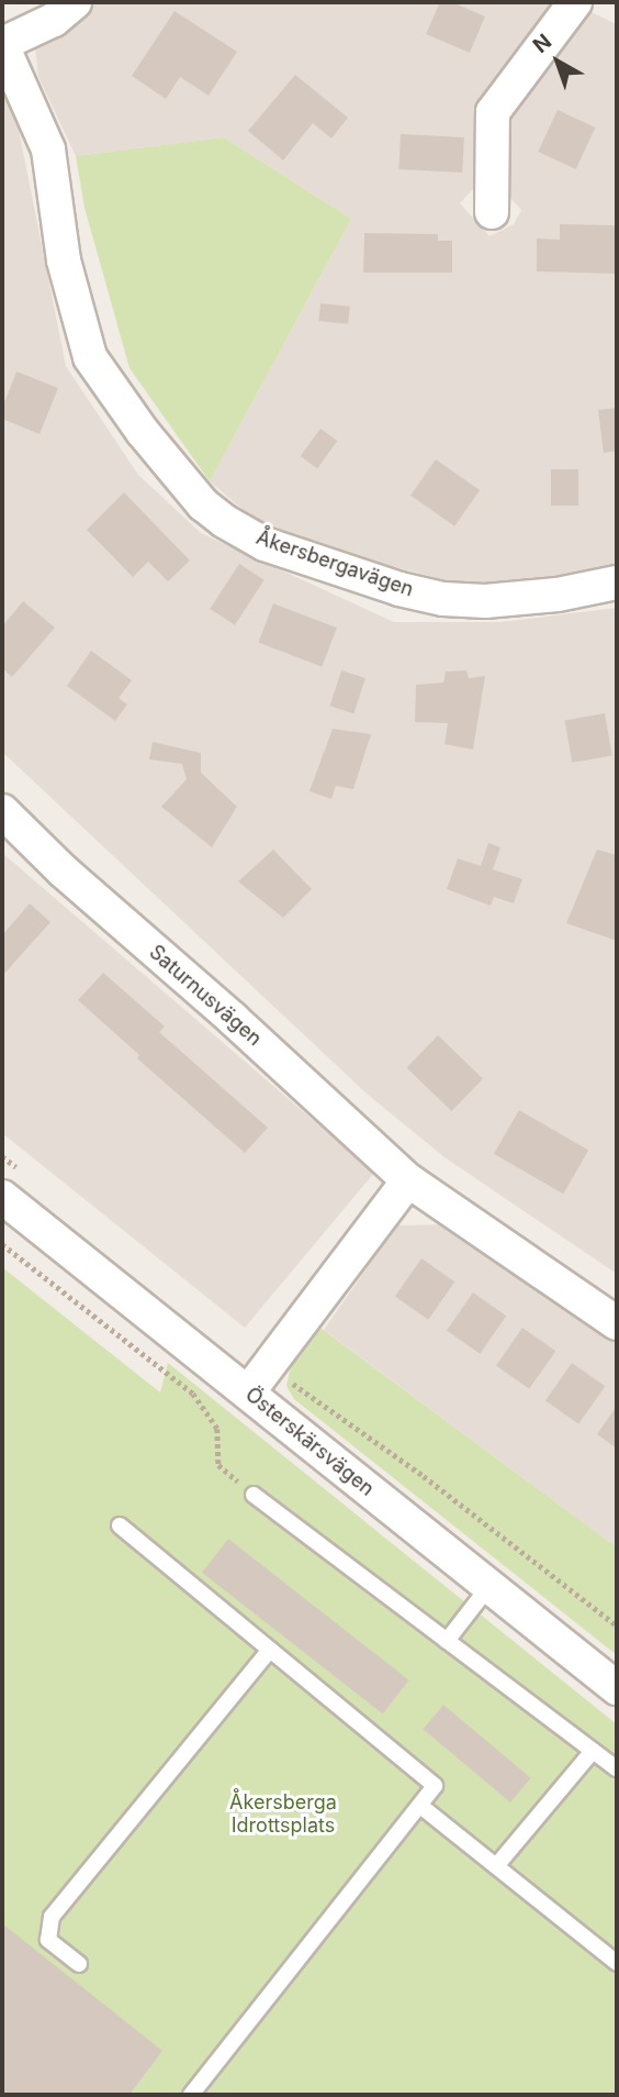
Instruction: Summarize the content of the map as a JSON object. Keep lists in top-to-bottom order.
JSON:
{
  "streets": {
    "street": ["Åkersbergavägen", "Saturnusvägen", "Österskärsvägen"]
  },
  "parks": ["Åkersberga Idrottsplats"],
  "north": "top left"
}
